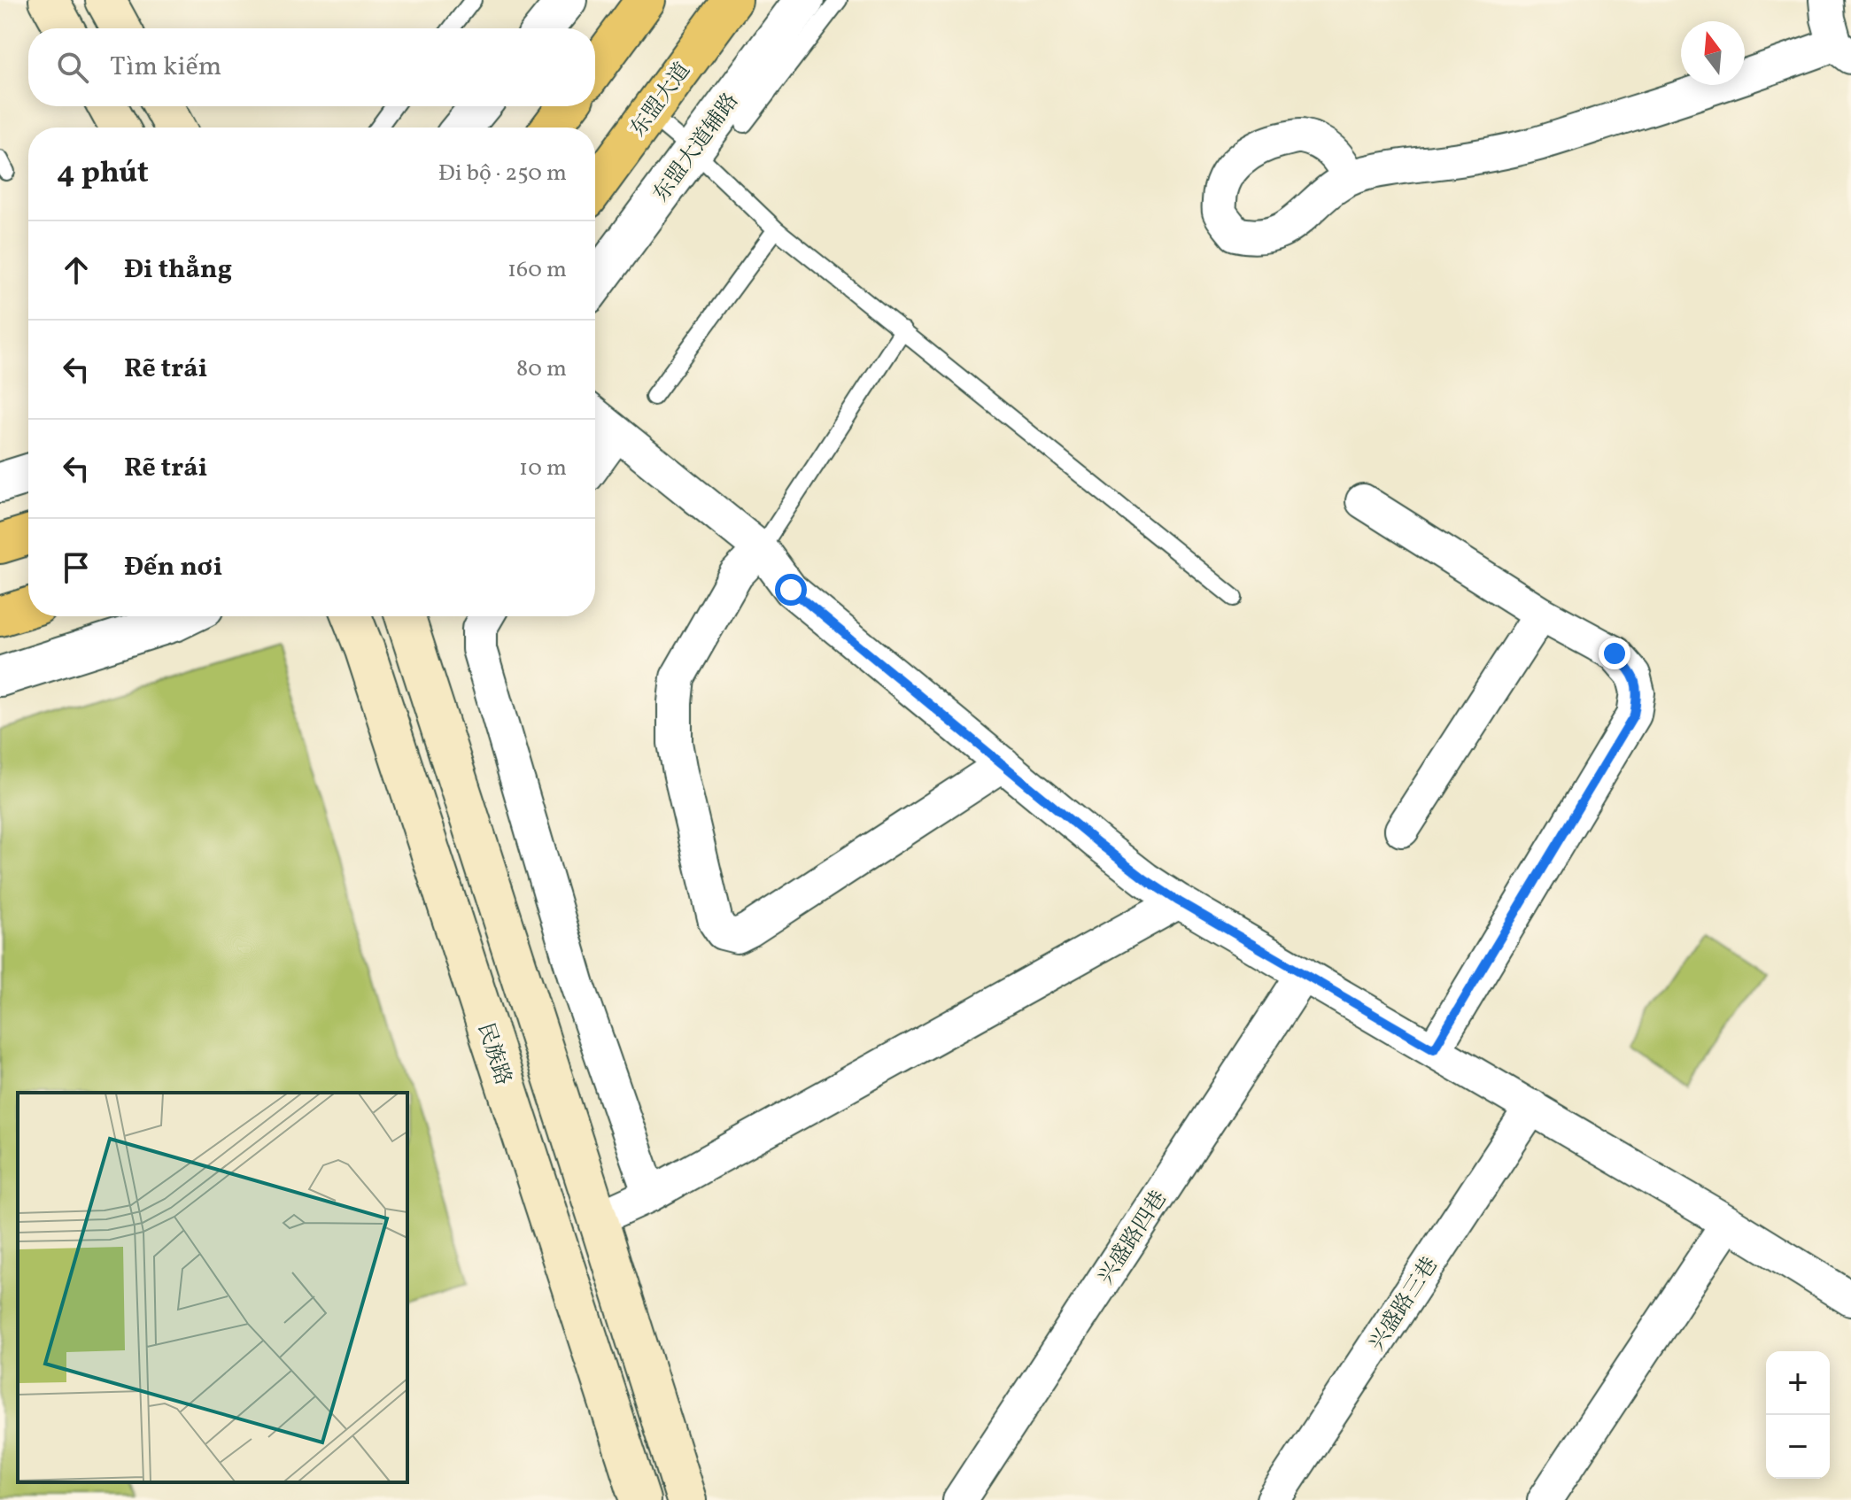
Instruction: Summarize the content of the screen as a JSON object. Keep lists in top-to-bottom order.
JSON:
{
  "streets": {
    "highway": ["东盟大道"],
    "main road": ["民族路"],
    "street": ["东盟大道辅路", "兴盛路四巷", "兴盛路三巷"]
  },
  "north": "top",
  "page": {
    "search": "Tìm kiếm",
    "heading": ["4 phút", "Đi bộ · 250 m"],
    "list": [
      ["Đi thẳng", "160 m"],
      ["Rẽ trái", "80 m"],
      ["Rẽ trái", "10 m"],
      "Đến nơi"
    ],
    "map_buttons": ["+", "−"]
  }
}
